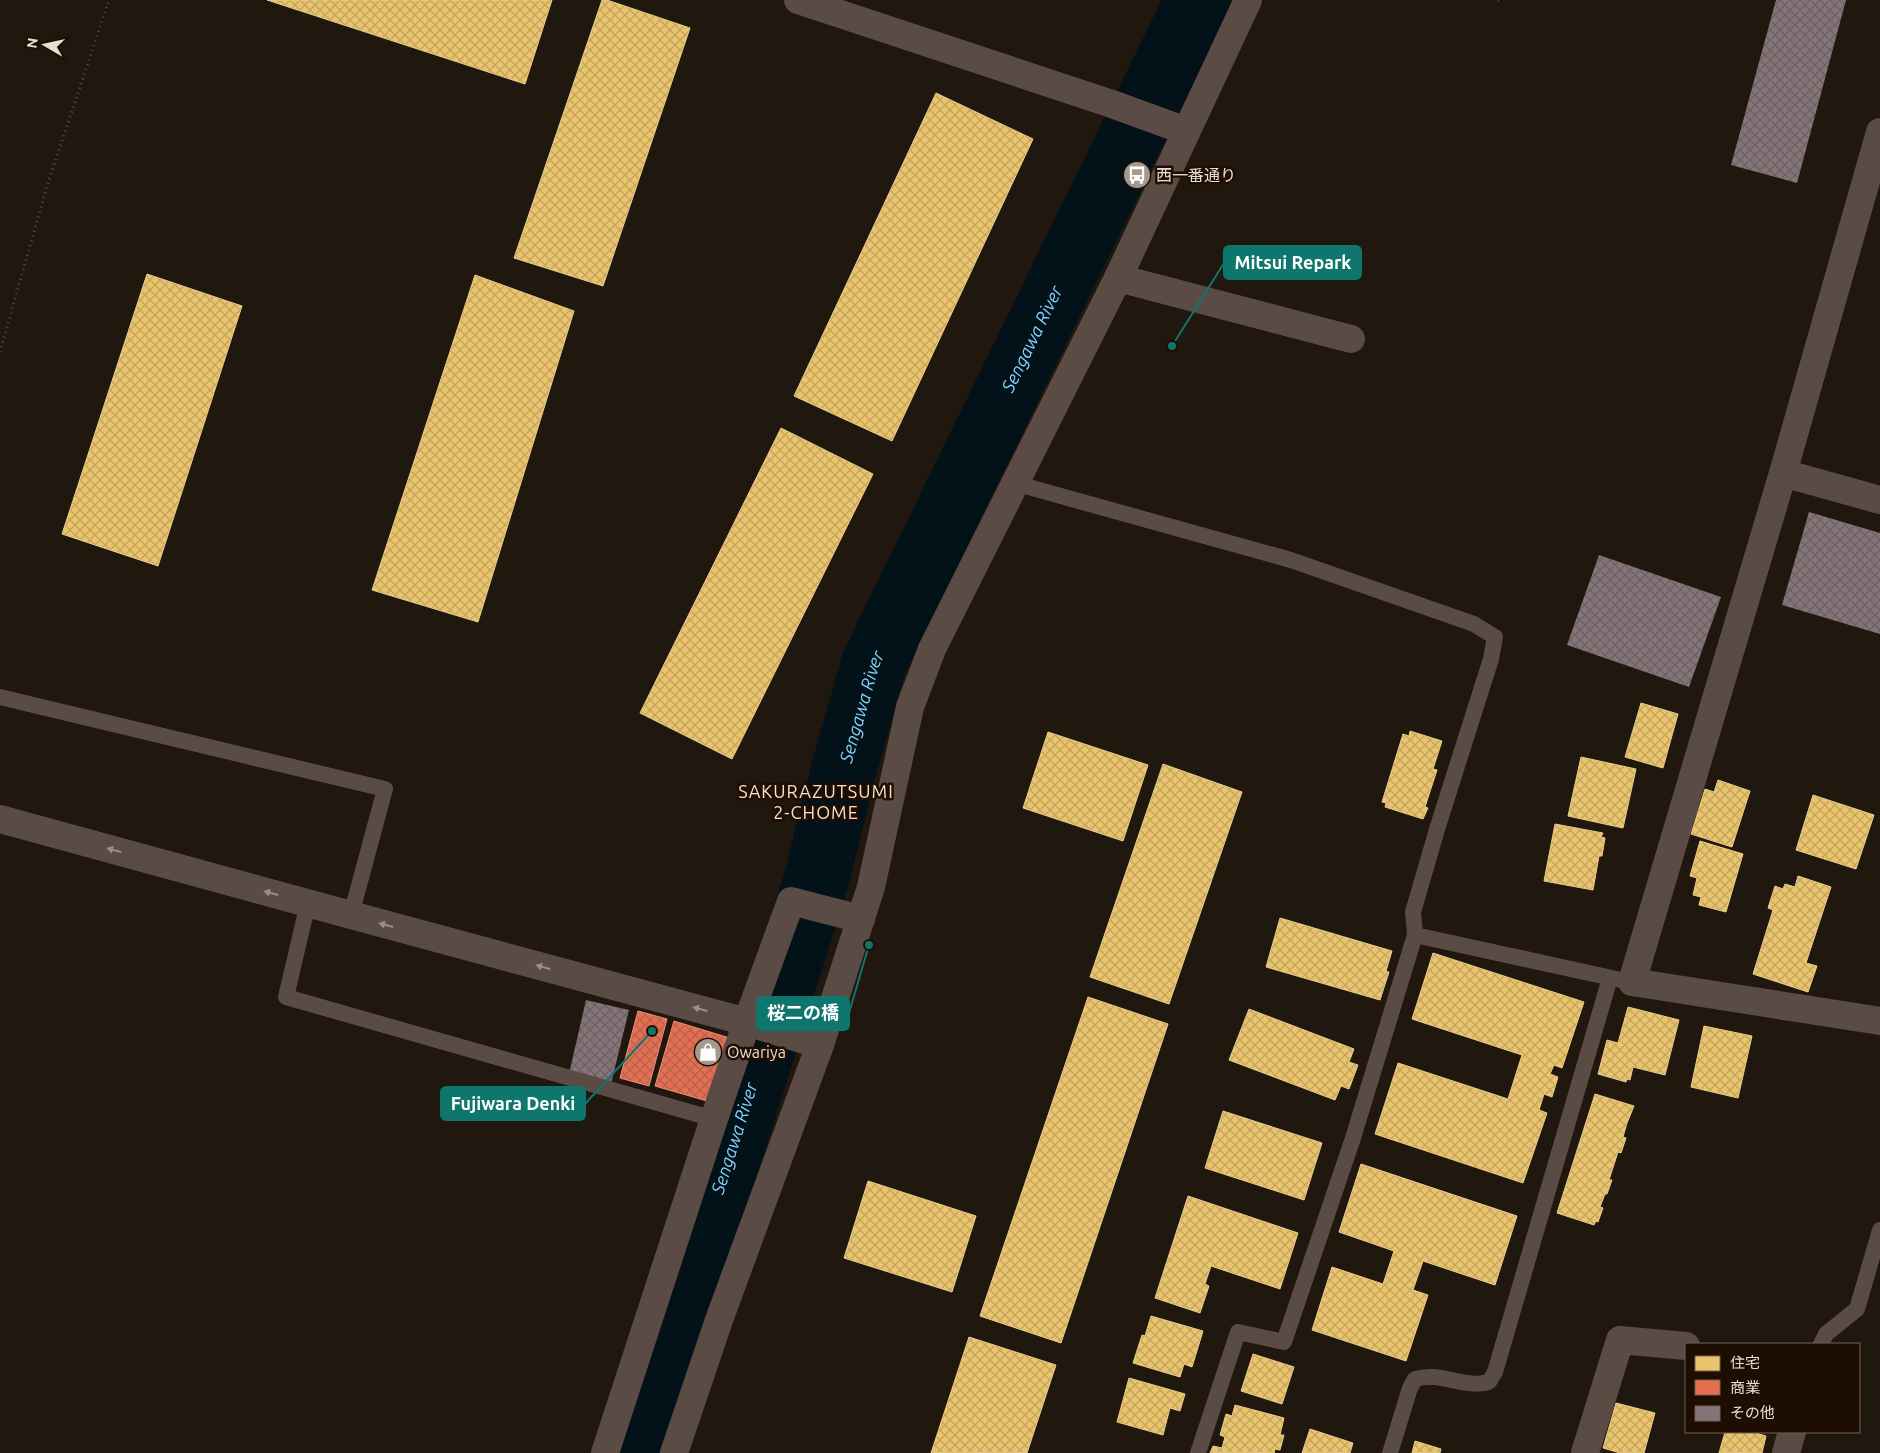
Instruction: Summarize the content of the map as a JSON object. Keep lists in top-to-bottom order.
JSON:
{
  "districts": ["SAKURAZUTSUMI 2-CHOME"],
  "water": ["Sengawa River"],
  "places": {
    "bus stop": ["西一番通り"],
    "other": ["Mitsui Repark", "桜二の橋", "Fujiwara Denki"],
    "shop": ["Owariya"]
  },
  "legend": ["住宅", "商業", "その他"],
  "north": "left"
}
